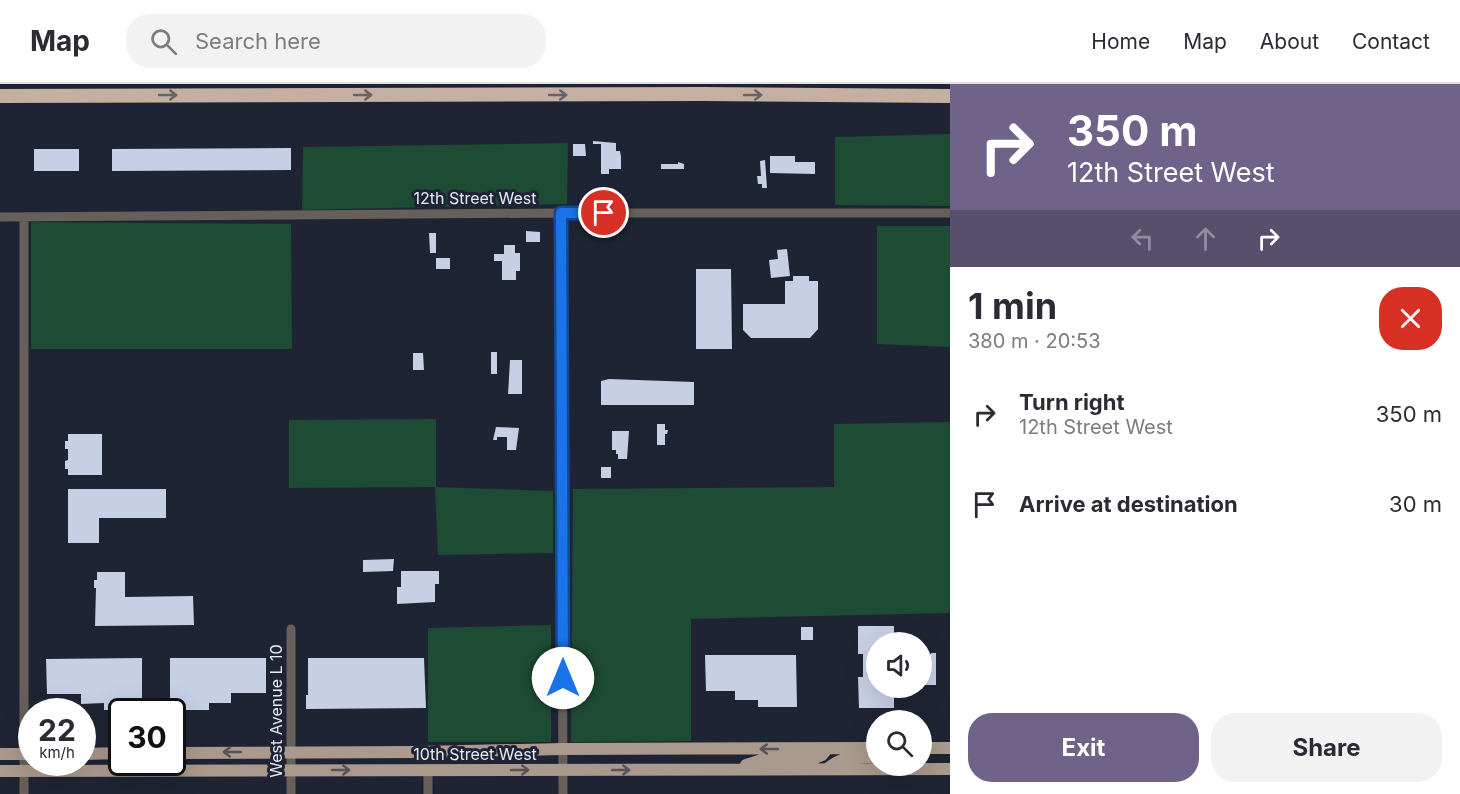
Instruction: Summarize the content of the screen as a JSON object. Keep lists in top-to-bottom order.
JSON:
{
  "streets": {
    "main road": ["10th Street West"],
    "street": ["12th Street West", "West Avenue L 10"]
  },
  "crossings": [
    ["West Avenue L 10", "10th Street West"]
  ],
  "page": {
    "header": "Map",
    "search": "Search here",
    "nav": [
      "Home",
      "Map",
      "About",
      "Contact"
    ],
    "turn": ["350 m", "12th Street West"],
    "heading": ["1 min", "380 m · 20:53"],
    "list": [
      {
        "name": "Turn right",
        "note": "12th Street West",
        "value": "350 m"
      },
      {
        "name": "Arrive at destination",
        "value": "30 m"
      }
    ],
    "speed": "22 km/h",
    "limit": "30",
    "buttons": ["Exit", "Share"]
  }
}
